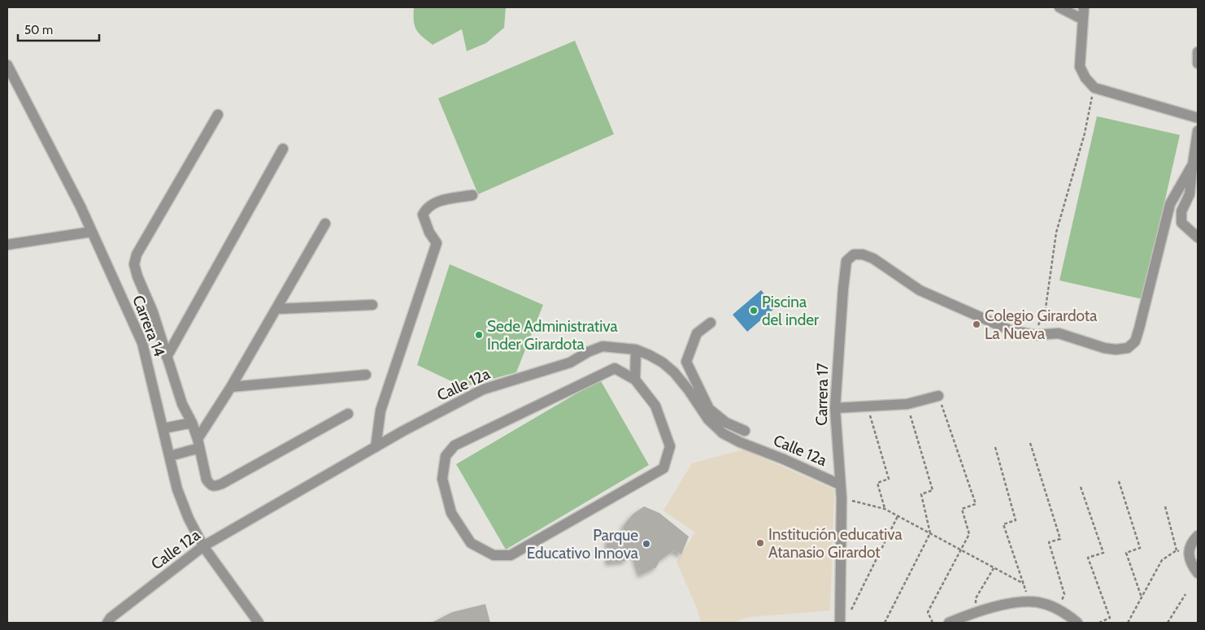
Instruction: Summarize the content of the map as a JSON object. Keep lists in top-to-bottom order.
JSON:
{
  "streets": {
    "street": ["Carrera 14", "Calle 12a", "Carrera 17"]
  },
  "crossings": [
    ["Carrera 14", "Calle 12a"],
    ["Calle 12a", "Carrera 17"]
  ],
  "places": [
    "Piscina del inder",
    "Colegio Girardota La Nueva",
    "Sede Administrativa Inder Girardota",
    "Institución educativa Atanasio Girardot",
    "Parque Educativo Innova"
  ],
  "scale_bar": "50 m"
}
